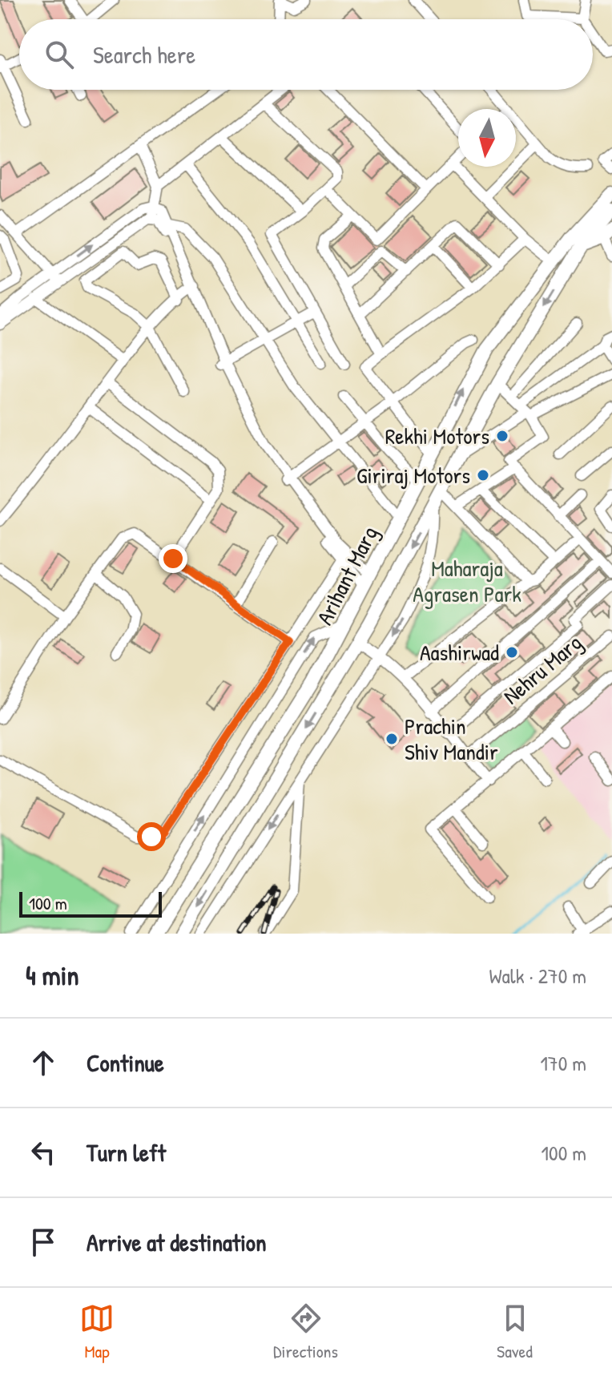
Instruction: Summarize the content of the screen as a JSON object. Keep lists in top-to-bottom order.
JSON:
{
  "streets": {
    "main road": ["Arihant Marg"],
    "street": ["Nehru Marg"]
  },
  "parks": ["Maharaja Agrasen Park"],
  "places": [
    "Rekhi Motors",
    "Giriraj Motors",
    "Aashirwad",
    "Prachin Shiv Mandir"
  ],
  "scale_bar": "100 m",
  "north": "bottom",
  "page": {
    "search": "Search here",
    "scale": "100 m",
    "heading": ["4 min", "Walk · 270 m"],
    "list": [
      ["Continue", "170 m"],
      ["Turn left", "100 m"],
      "Arrive at destination"
    ],
    "nav": ["Map", "Directions", "Saved"]
  }
}
